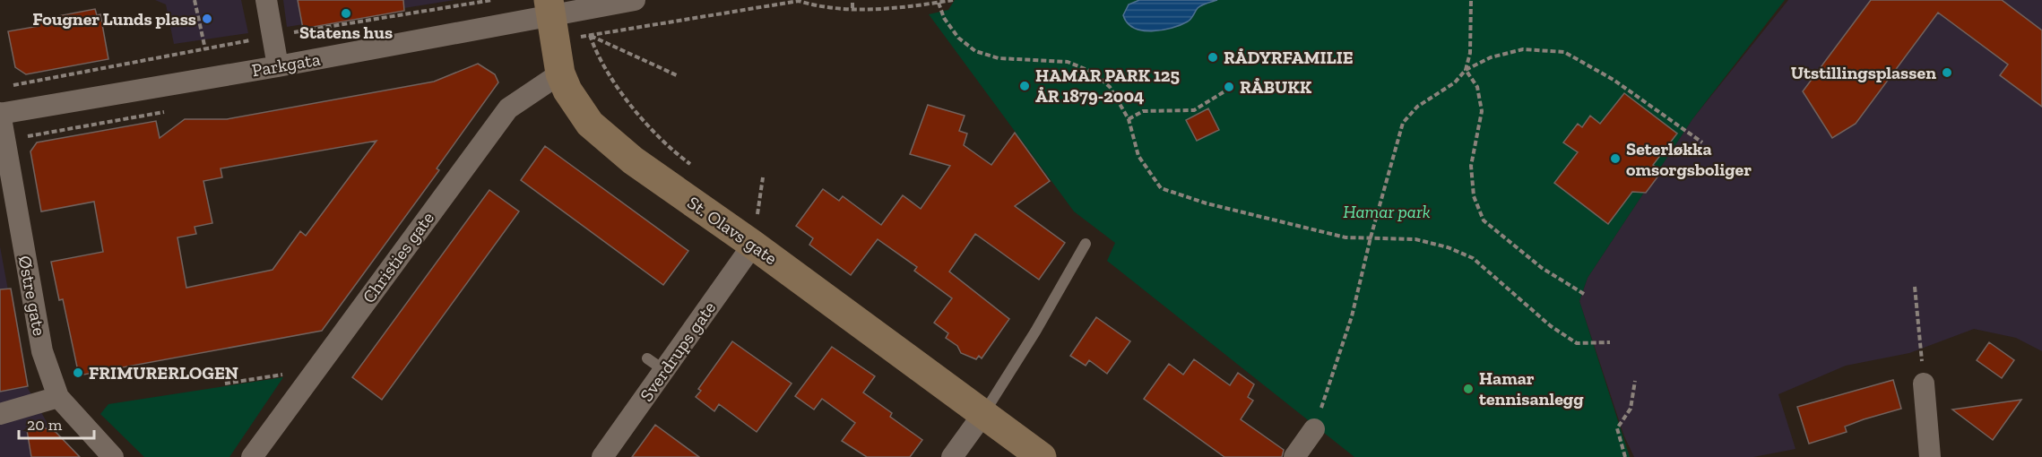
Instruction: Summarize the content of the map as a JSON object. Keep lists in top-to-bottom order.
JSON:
{
  "streets": {
    "main road": ["St. Olavs gate"],
    "street": [
      "Parkgata",
      "Christies gate",
      "Østre gate",
      "Sverdrups gate"
    ]
  },
  "crossings": [
    ["Parkgata", "St. Olavs gate"],
    ["Parkgata", "Østre gate"],
    ["St. Olavs gate", "Christies gate"],
    ["St. Olavs gate", "Sverdrups gate"]
  ],
  "parks": ["Hamar park"],
  "places": [
    "Statens hus",
    "Fougner Lunds plass",
    "RÅDYRFAMILIE",
    "Utstillingsplassen",
    "HAMAR PARK 125 ÅR 1879-2004",
    "RÅBUKK",
    "Seterløkka omsorgsboliger",
    "FRIMURERLOGEN",
    "Hamar tennisanlegg"
  ],
  "scale_bar": "20 m"
}
